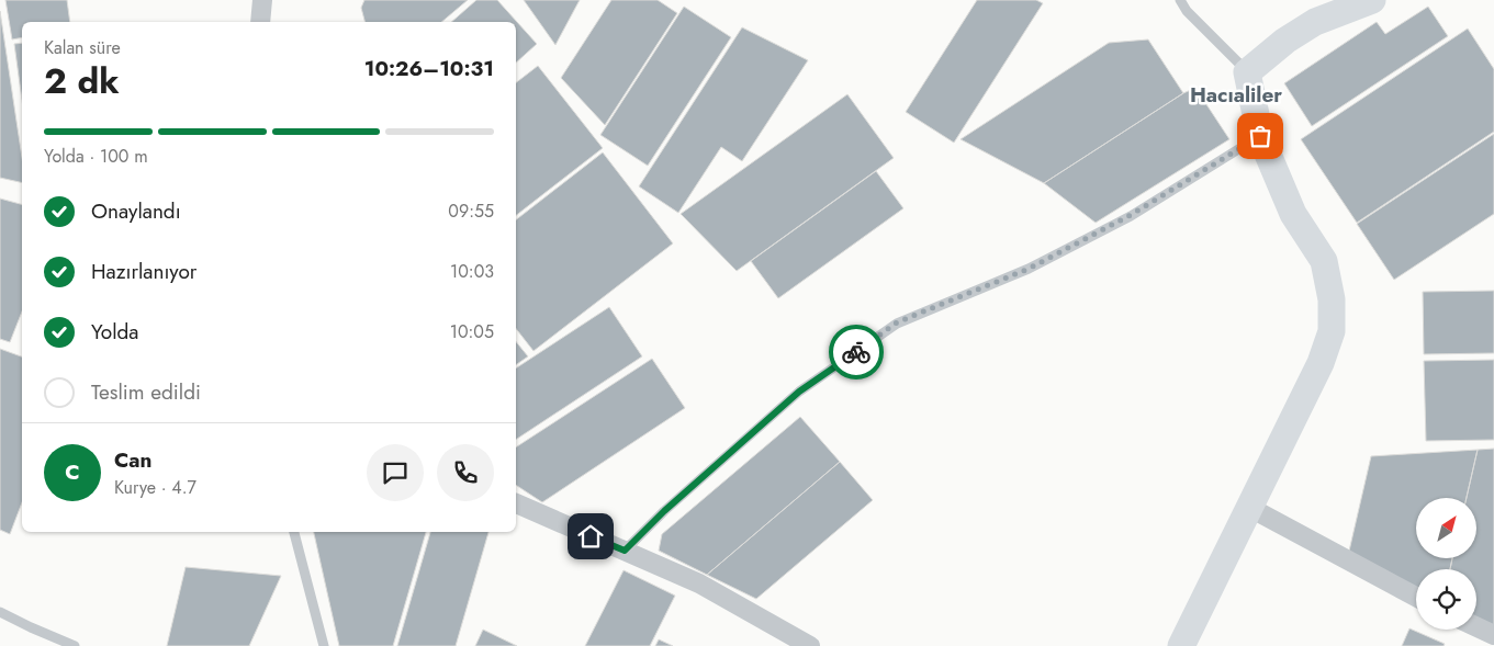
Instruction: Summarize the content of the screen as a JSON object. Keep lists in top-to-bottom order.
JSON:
{
  "districts": ["Hacıaliler"],
  "north": "top right",
  "page": {
    "heading": ["2 dk", "Kalan süre", "10:26–10:31"],
    "panel": ["Can", "Kurye · 4.7"],
    "bar": "Yolda · 100 m",
    "list": [
      ["Onaylandı", "09:55"],
      ["Hazırlanıyor", "10:03"],
      ["Yolda", "10:05"],
      "Teslim edildi"
    ],
    "round": "C"
  }
}
